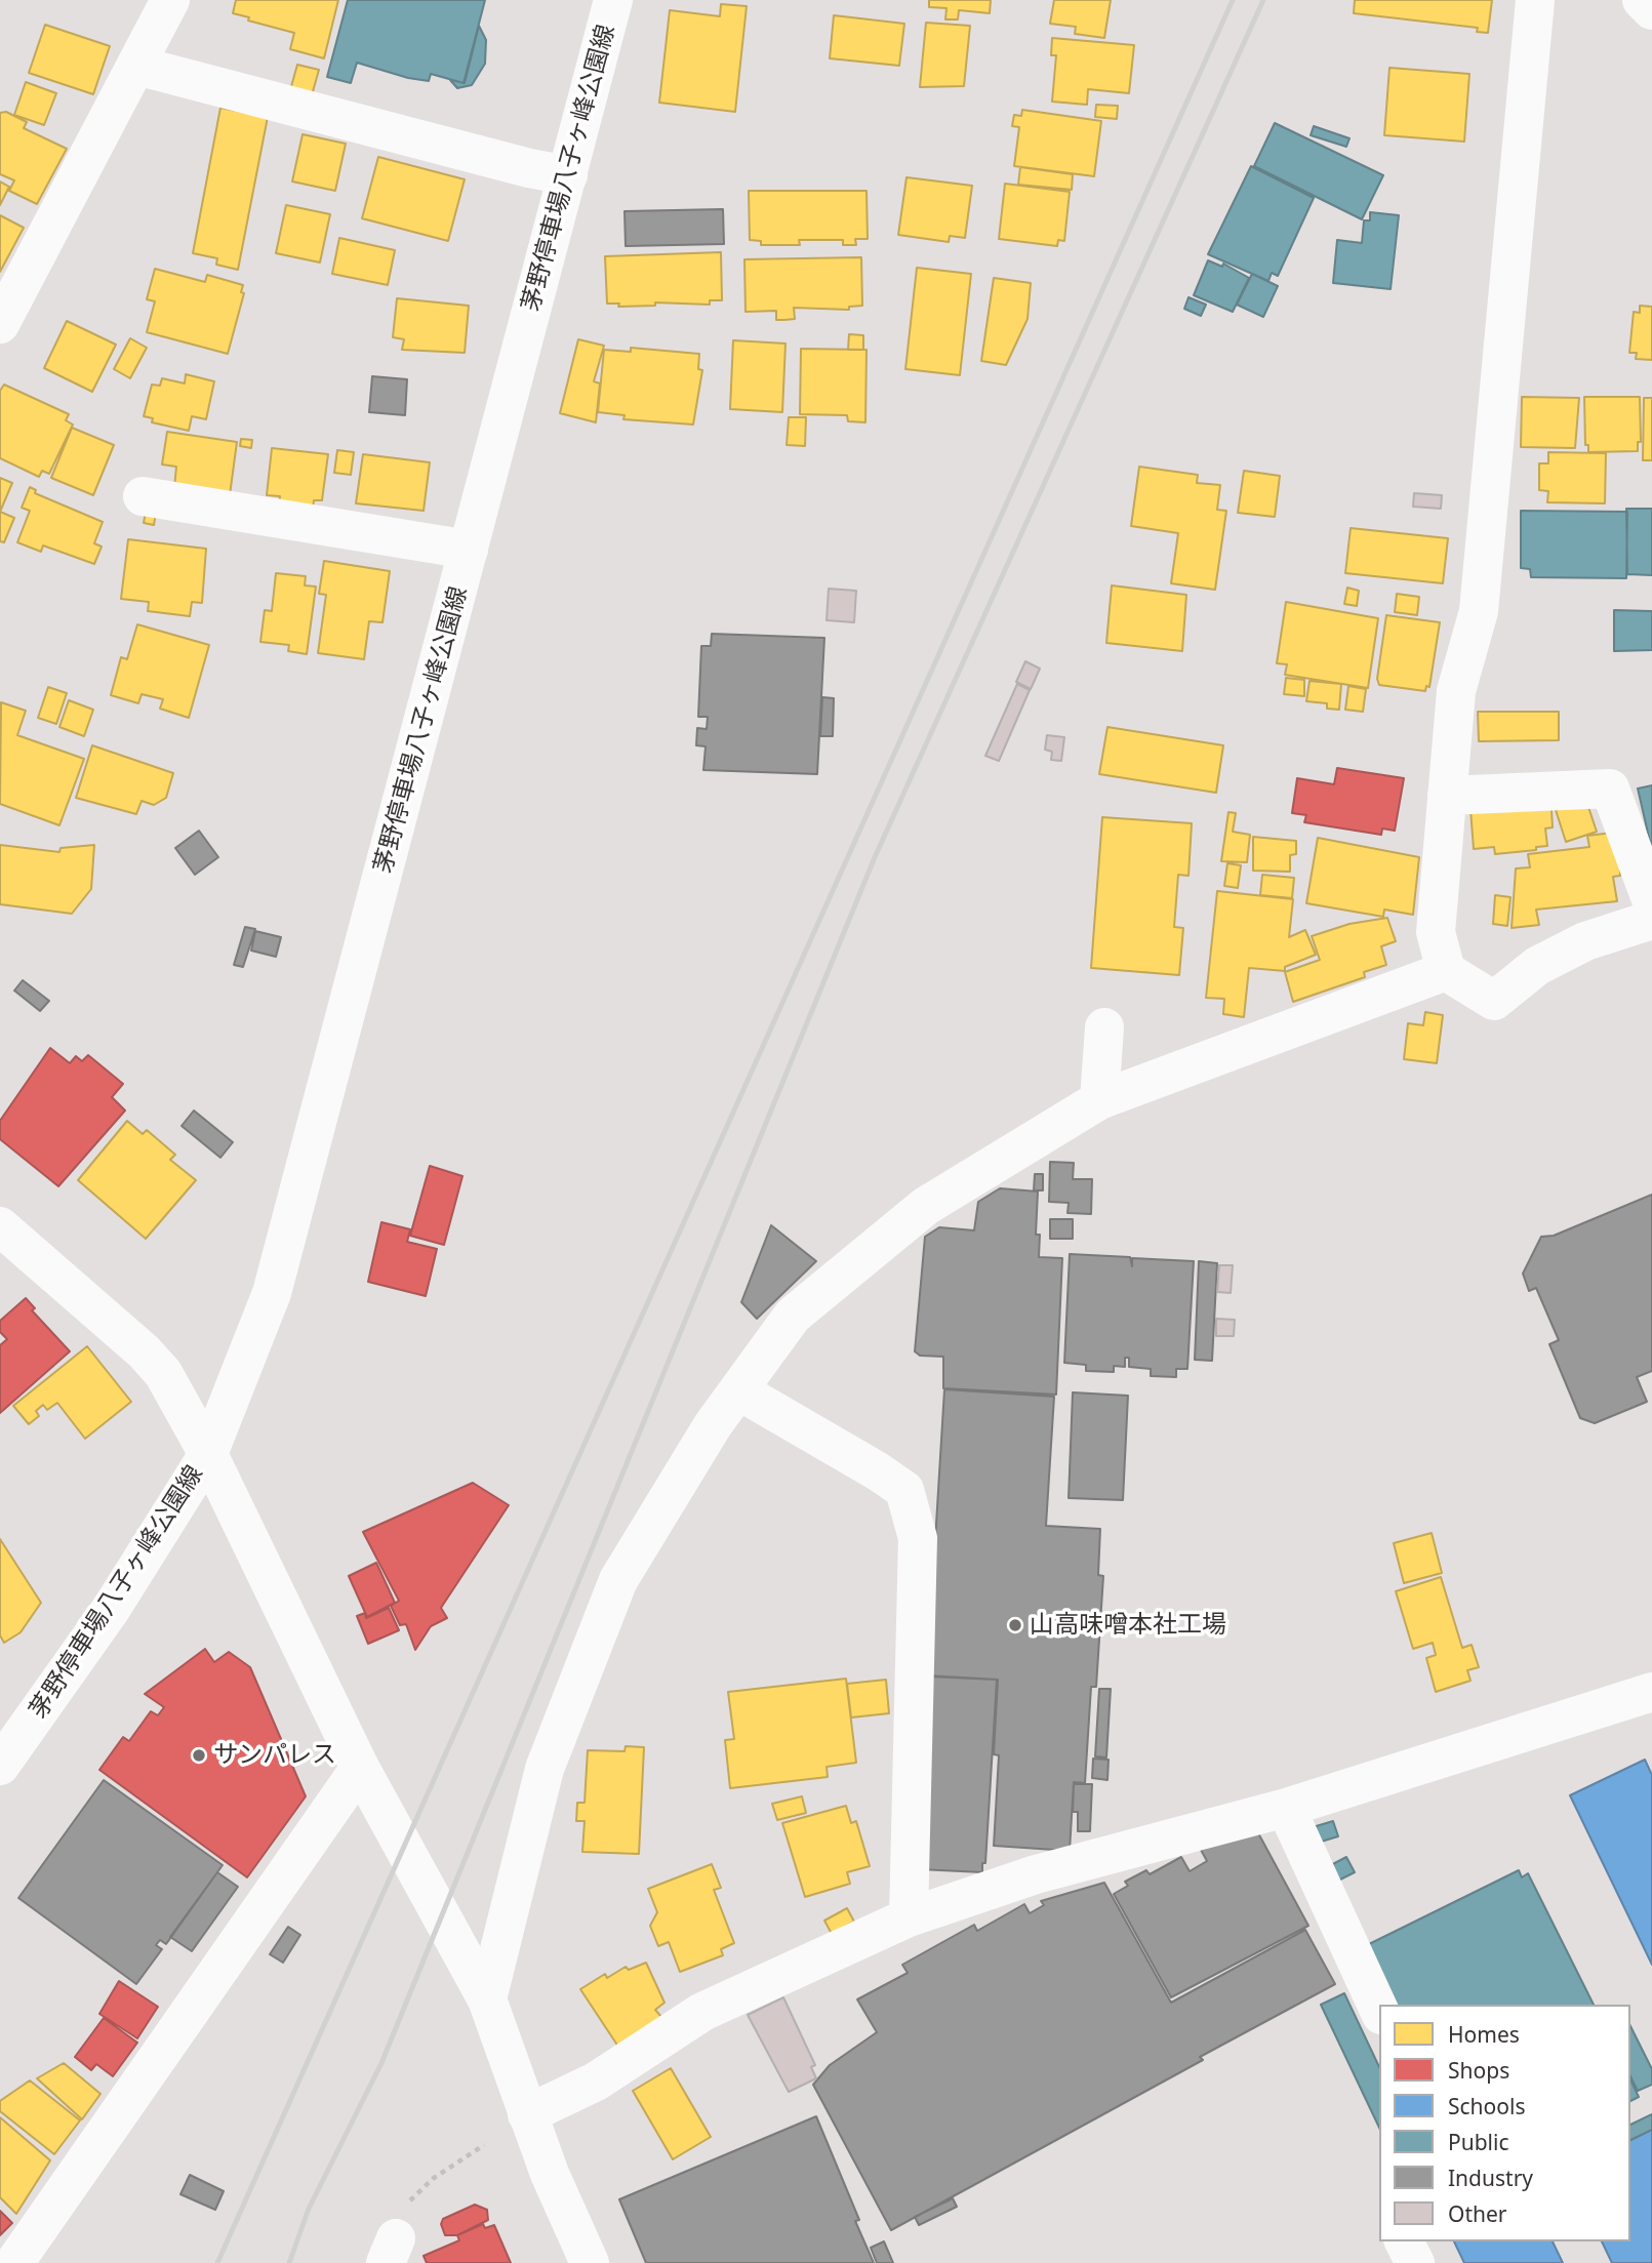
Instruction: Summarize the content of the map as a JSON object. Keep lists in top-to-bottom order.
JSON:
{
  "streets": {
    "main road": ["茅野停車場八子ヶ峰公園線"]
  },
  "places": ["山高味噌本社工場", "サンパレス"],
  "legend": [
    "Homes",
    "Shops",
    "Schools",
    "Public",
    "Industry",
    "Other"
  ]
}
